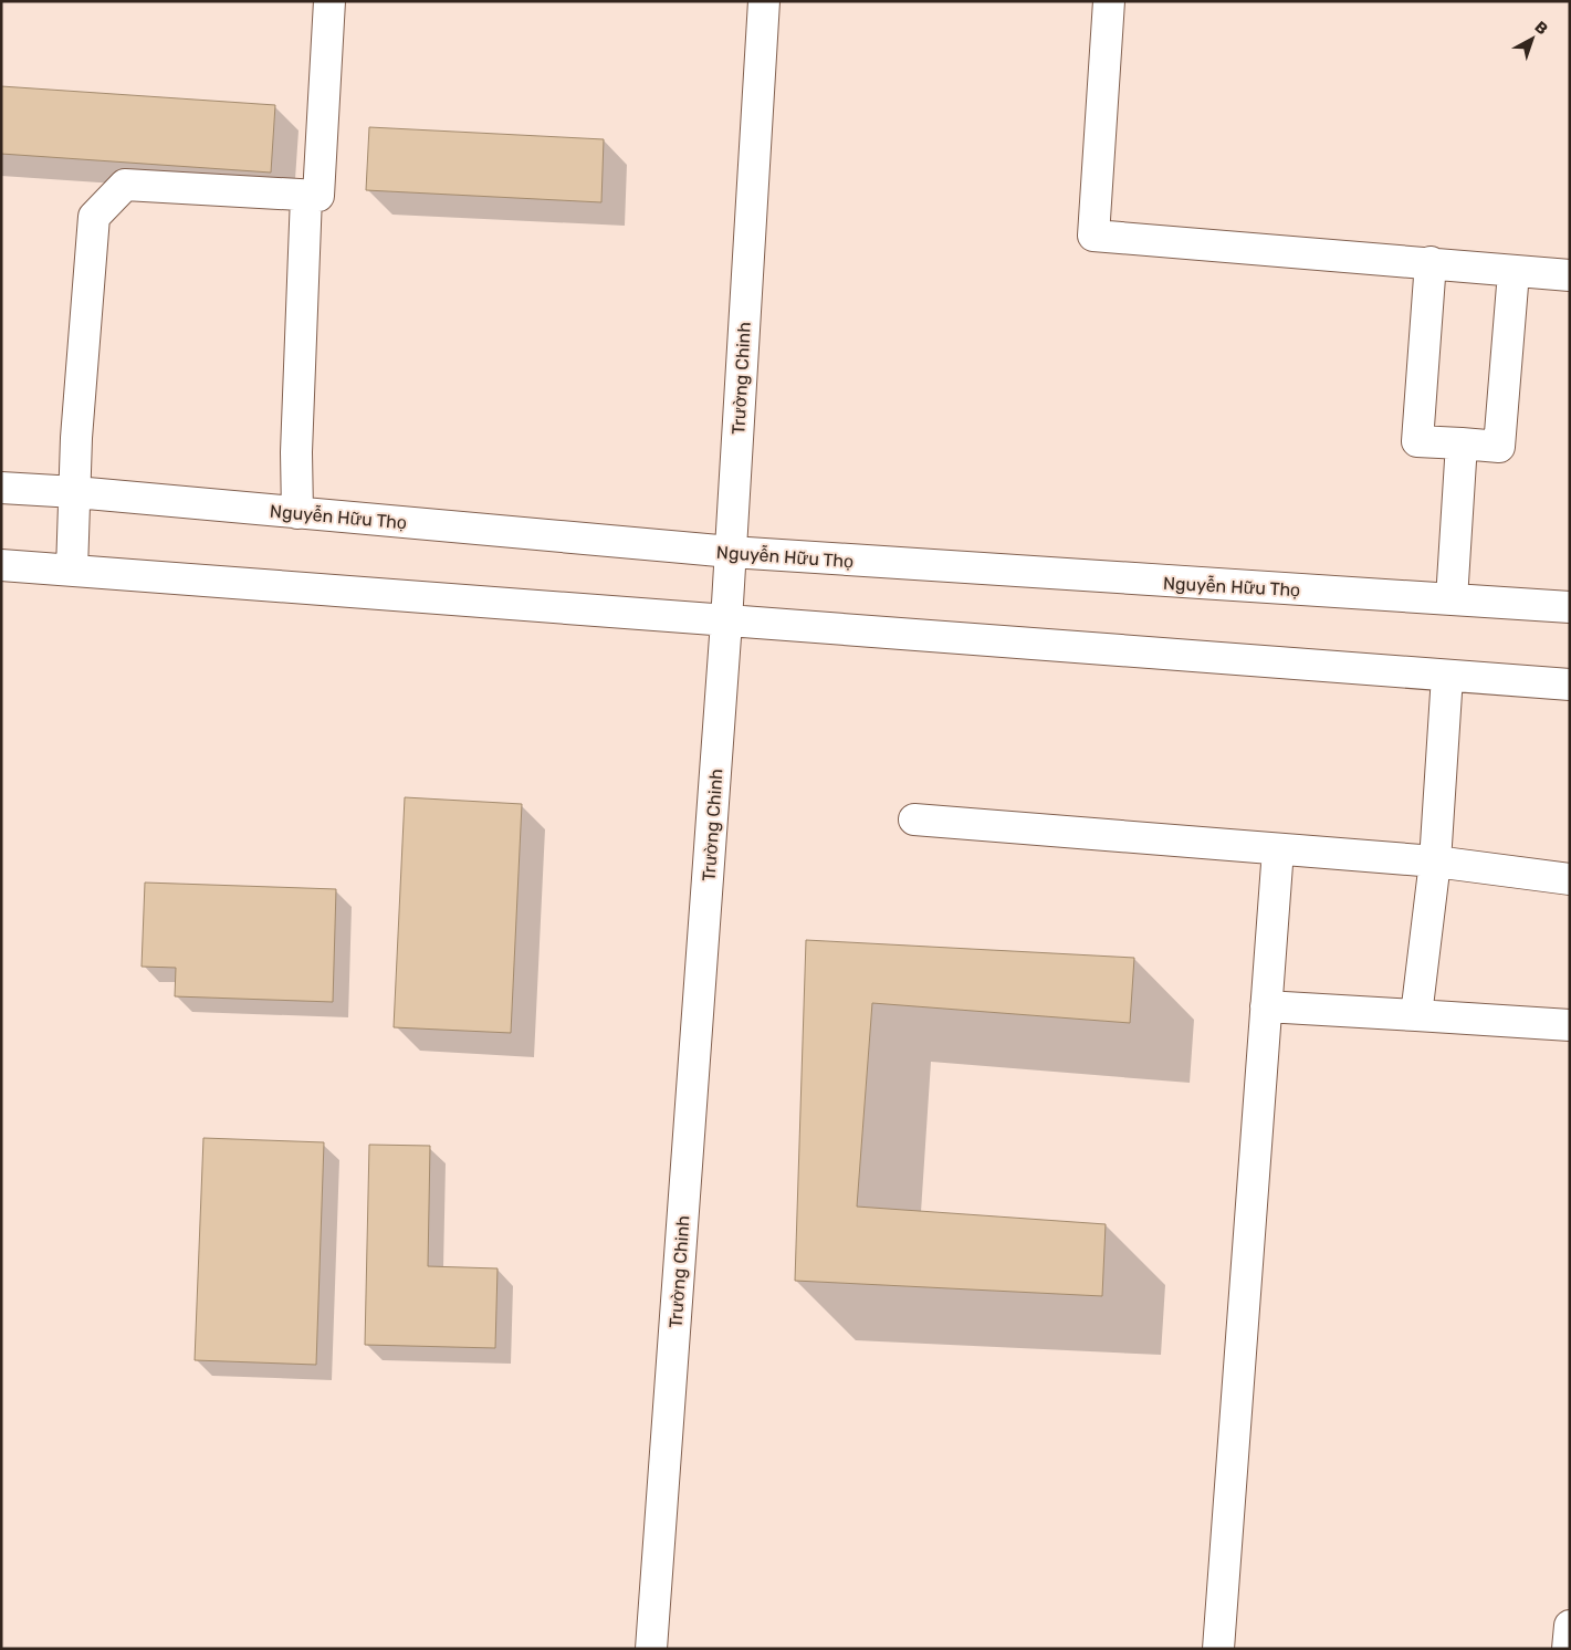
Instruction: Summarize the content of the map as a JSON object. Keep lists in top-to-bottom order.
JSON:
{
  "streets": {
    "street": ["Trường Chinh", "Nguyễn Hữu Thọ"]
  },
  "crossings": [
    ["Trường Chinh", "Nguyễn Hữu Thọ"]
  ],
  "north": "top right"
}
